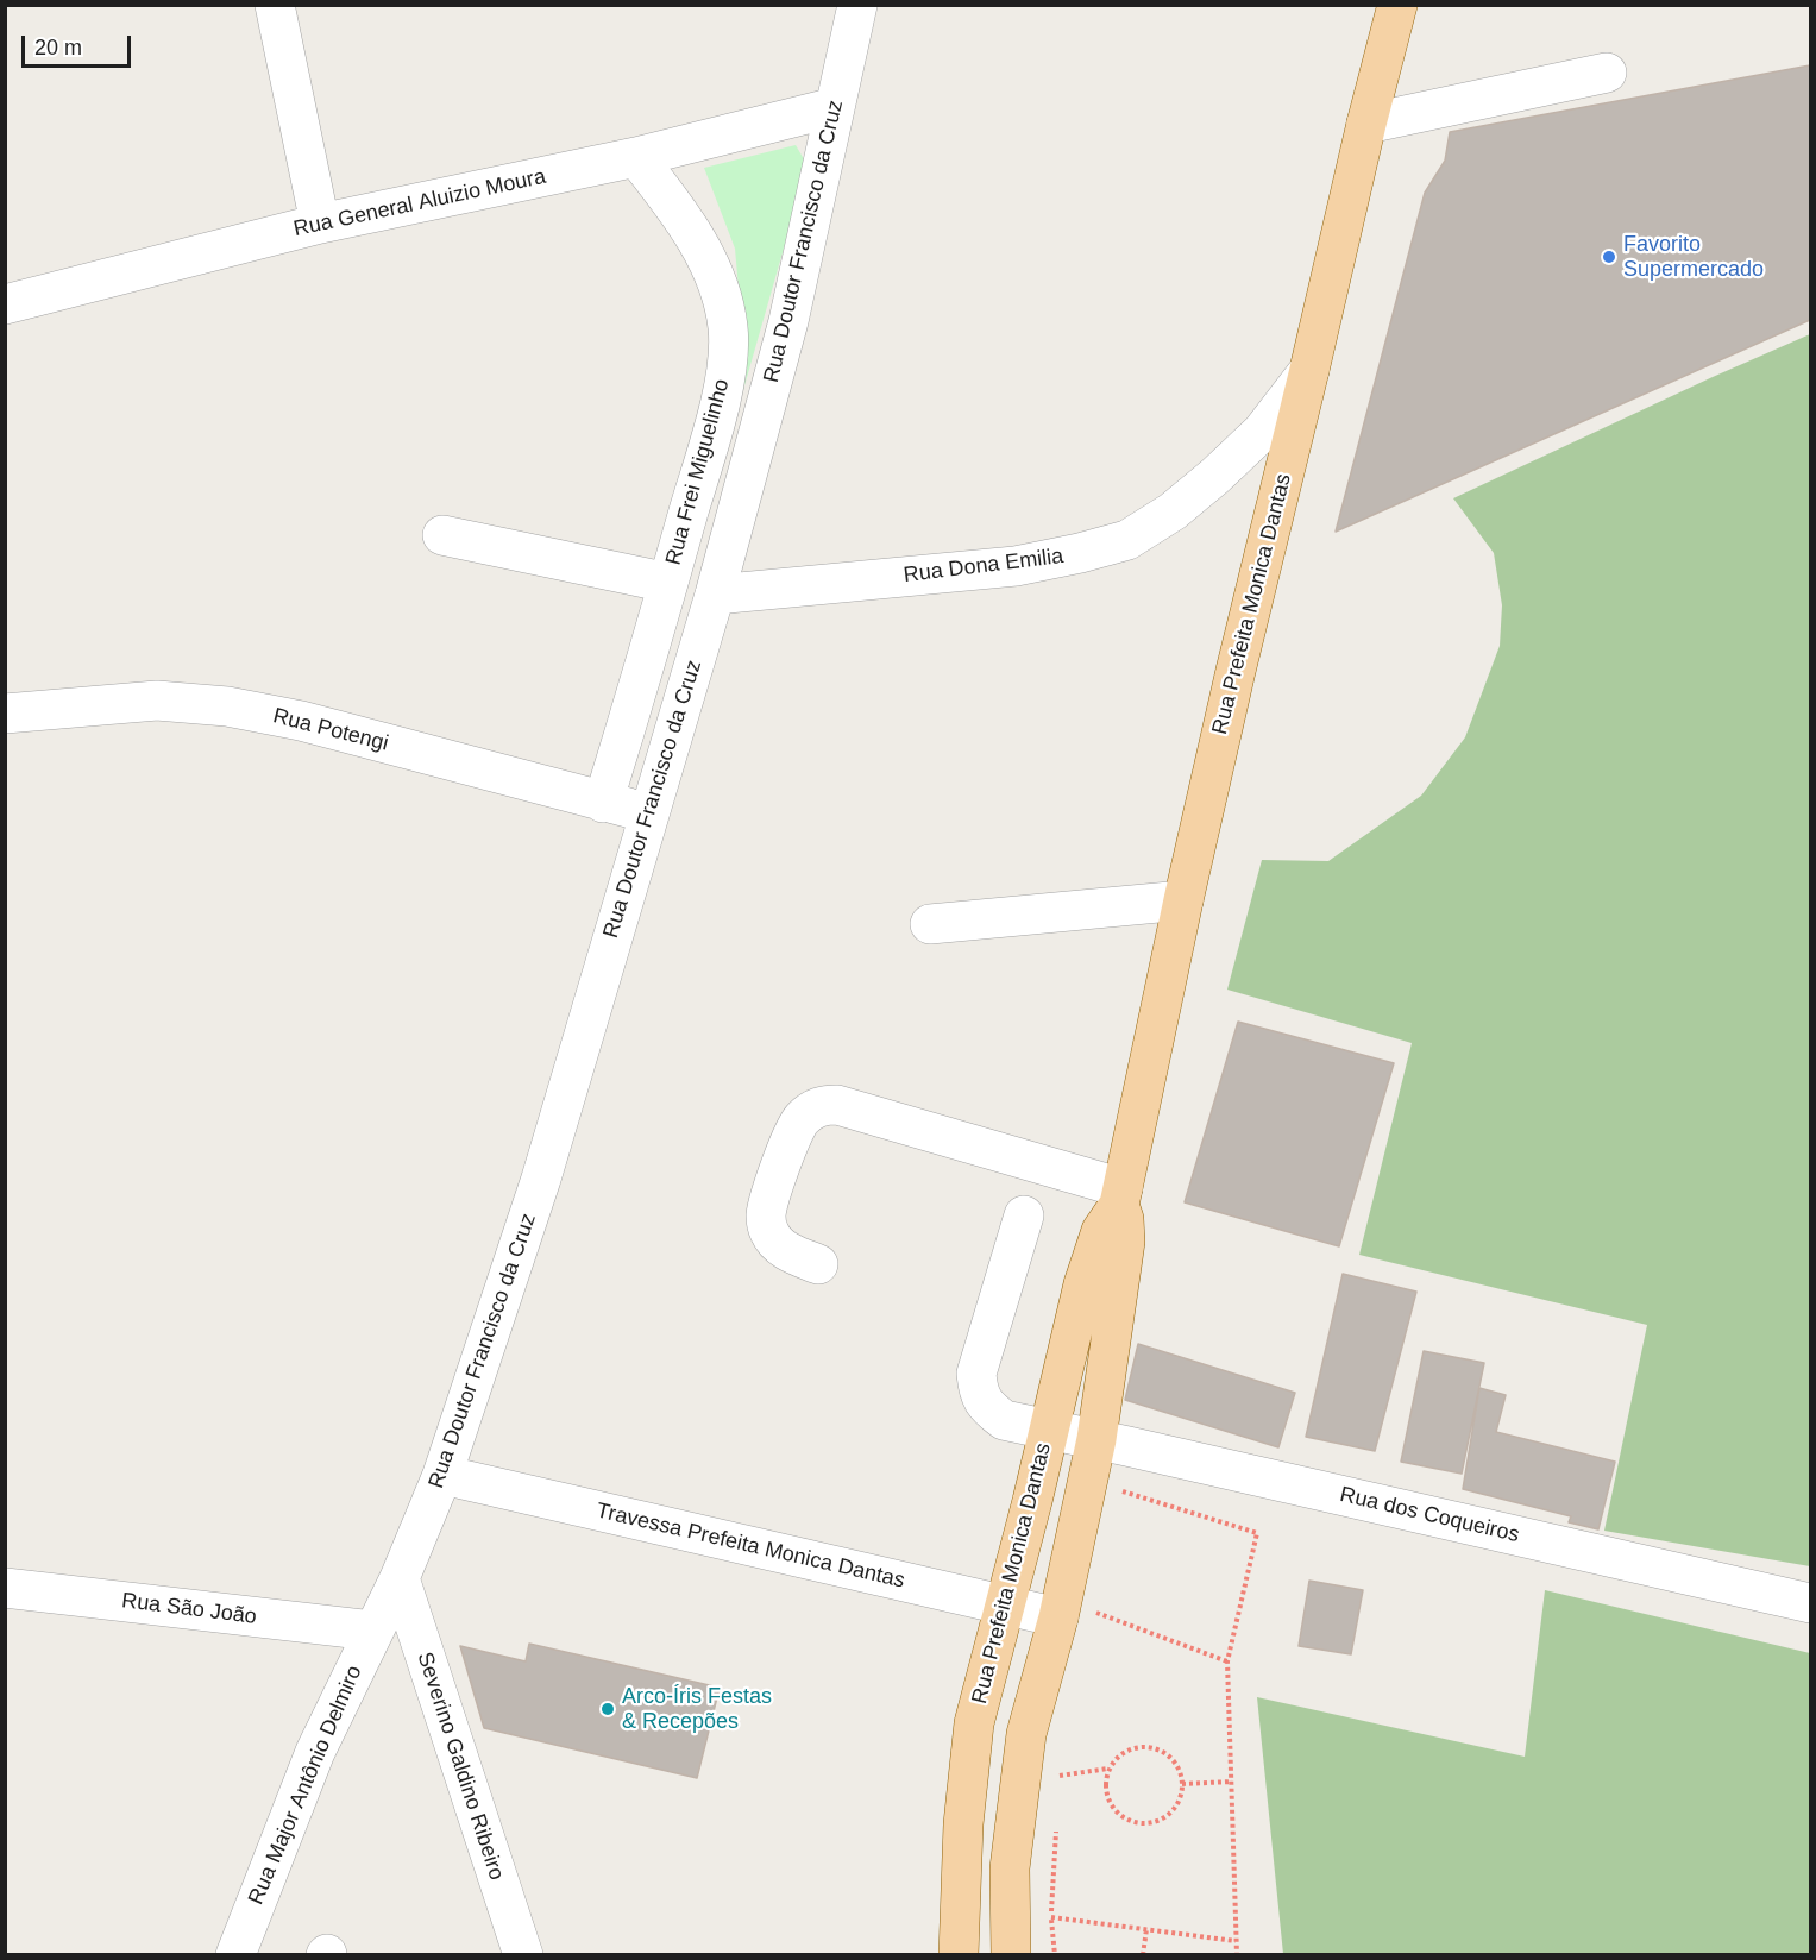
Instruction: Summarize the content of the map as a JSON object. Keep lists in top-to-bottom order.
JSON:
{
  "streets": {
    "main road": ["Rua Prefeita Monica Dantas"],
    "street": [
      "Rua General Aluizio Moura",
      "Rua Doutor Francisco da Cruz",
      "Rua Frei Miguelinho",
      "Rua Dona Emilia",
      "Rua Potengi",
      "Rua dos Coqueiros",
      "Travessa Prefeita Monica Dantas",
      "Rua São João",
      "Severino Galdino Ribeiro",
      "Rua Major Antônio Delmiro"
    ]
  },
  "crossings": [
    ["Rua General Aluizio Moura", "Rua Doutor Francisco da Cruz"],
    ["Rua General Aluizio Moura", "Rua Frei Miguelinho"],
    ["Rua Doutor Francisco da Cruz", "Rua Dona Emilia"],
    ["Rua Doutor Francisco da Cruz", "Rua Potengi"],
    ["Rua Doutor Francisco da Cruz", "Travessa Prefeita Monica Dantas"],
    ["Rua Doutor Francisco da Cruz", "Severino Galdino Ribeiro"],
    ["Rua Doutor Francisco da Cruz", "Rua Major Antônio Delmiro"],
    ["Rua Frei Miguelinho", "Rua Potengi"],
    ["Rua Dona Emilia", "Rua Prefeita Monica Dantas"],
    ["Rua Prefeita Monica Dantas", "Rua dos Coqueiros"],
    ["Rua Prefeita Monica Dantas", "Travessa Prefeita Monica Dantas"],
    ["Rua São João", "Rua Major Antônio Delmiro"],
    ["Severino Galdino Ribeiro", "Rua Major Antônio Delmiro"]
  ],
  "places": ["Favorito Supermercado", "Arco-Íris Festas & Recepões"],
  "scale_bar": "20 m"
}
